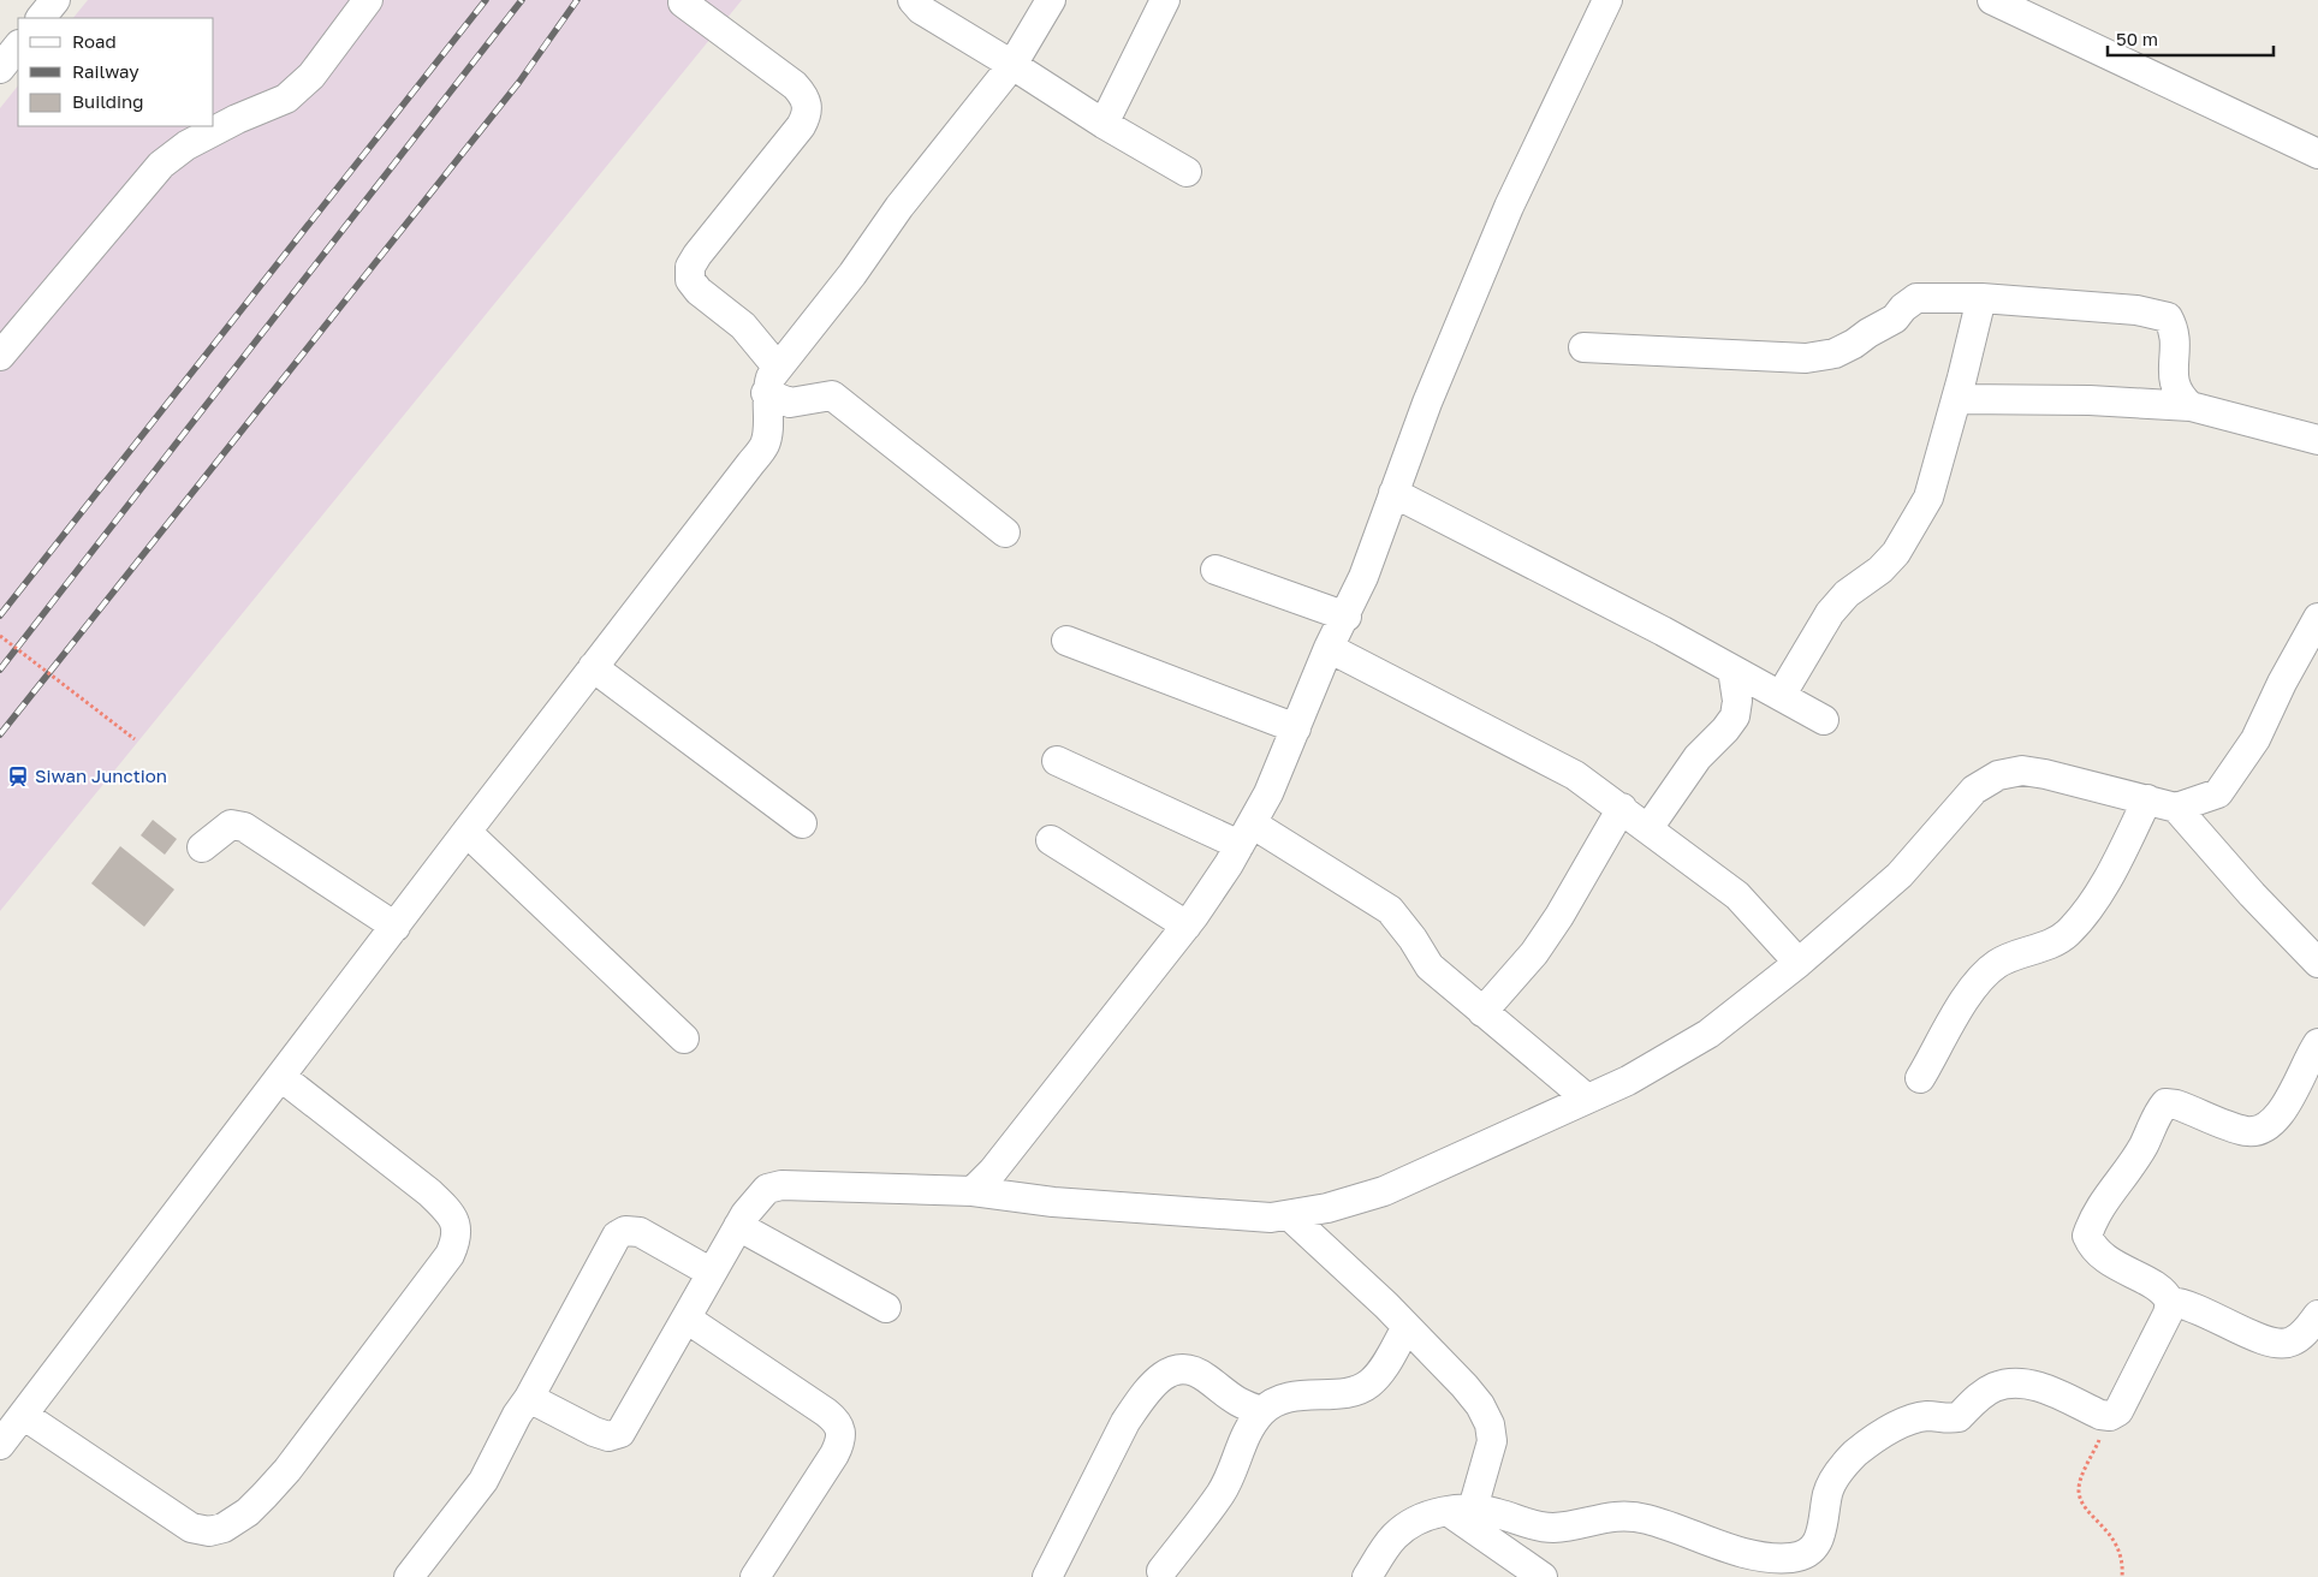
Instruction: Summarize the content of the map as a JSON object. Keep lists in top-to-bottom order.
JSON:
{
  "places": {
    "station": ["Siwan Junction"]
  },
  "legend": ["Road", "Railway", "Building"],
  "scale_bar": "50 m"
}
